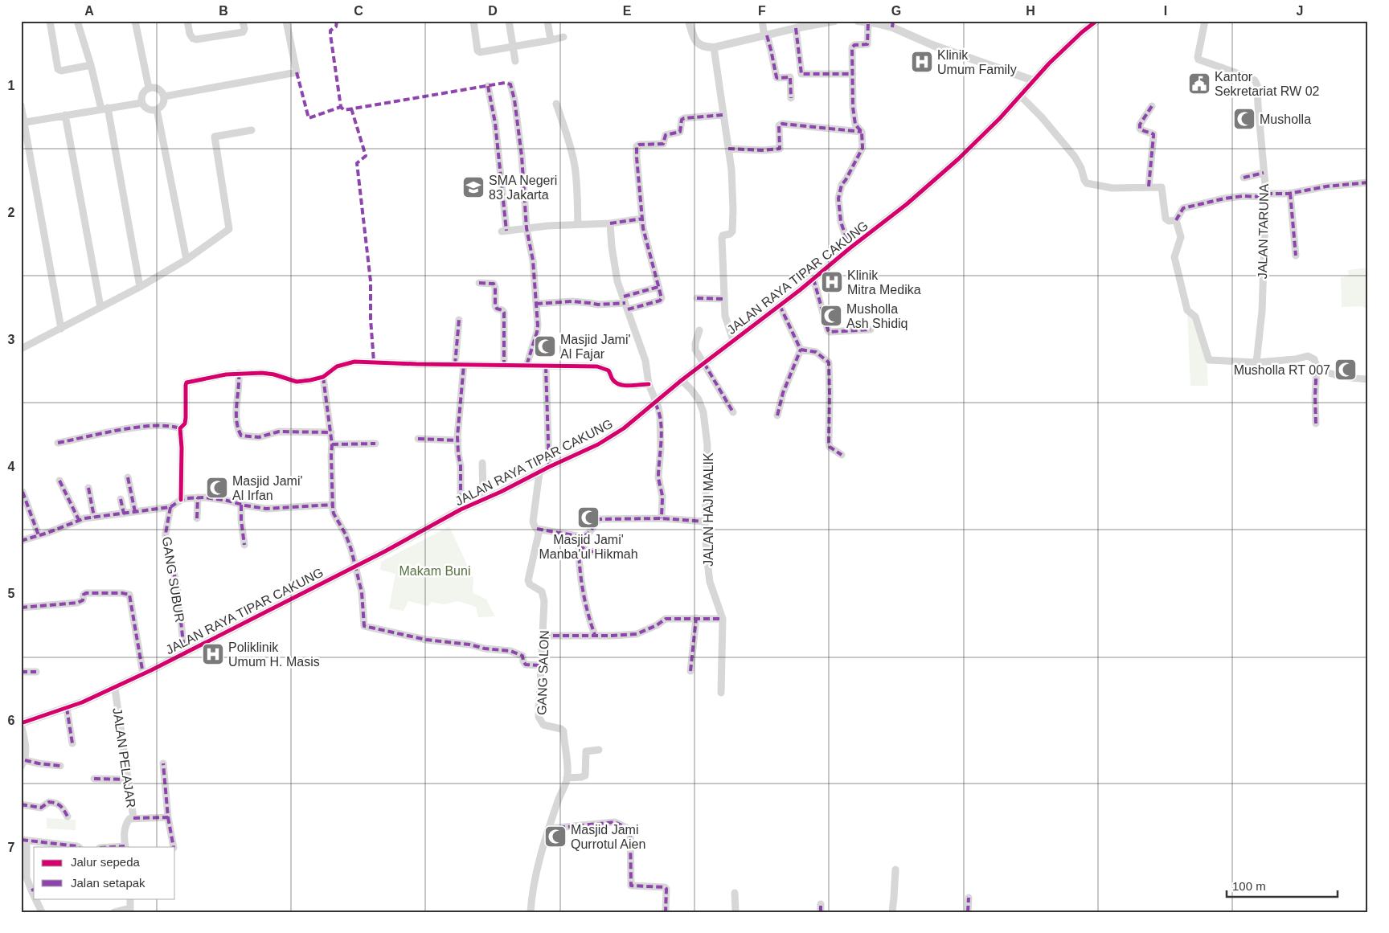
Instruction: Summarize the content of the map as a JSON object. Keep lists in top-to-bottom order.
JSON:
{
  "streets": {
    "street": [
      "JALAN TARUNA",
      "JALAN RAYA TIPAR CAKUNG",
      "JALAN HAJI MALIK",
      "GANG SUBUR",
      "GANG SALON",
      "JALAN PELAJAR"
    ]
  },
  "crossings": [
    ["JALAN RAYA TIPAR CAKUNG", "JALAN HAJI MALIK"],
    ["JALAN RAYA TIPAR CAKUNG", "GANG SUBUR"],
    ["JALAN RAYA TIPAR CAKUNG", "GANG SALON"],
    ["JALAN RAYA TIPAR CAKUNG", "JALAN PELAJAR"]
  ],
  "parks": ["Makam Buni"],
  "places": {
    "hospital": ["Klinik Umum Family", "Klinik Mitra Medika", "Poliklinik Umum H. Masis"],
    "public building": ["Kantor Sekretariat RW 02"],
    "mosque": [
      "Musholla",
      "Musholla Ash Shidiq",
      "Masjid Jami' Al Fajar",
      "Musholla RT 007",
      "Masjid Jami' Al Irfan",
      "Masjid Jami' Manba'ul Hikmah",
      "Masjid Jami Qurrotul Aien"
    ],
    "school or university": ["SMA Negeri 83 Jakarta"]
  },
  "legend": ["Jalur sepeda", "Jalan setapak"],
  "scale_bar": "100 m",
  "grid": {
    "columns": [
      "A",
      "B",
      "C",
      "D",
      "E",
      "F",
      "G",
      "H",
      "I",
      "J"
    ],
    "rows": [
      "1",
      "2",
      "3",
      "4",
      "5",
      "6",
      "7"
    ]
  }
}
